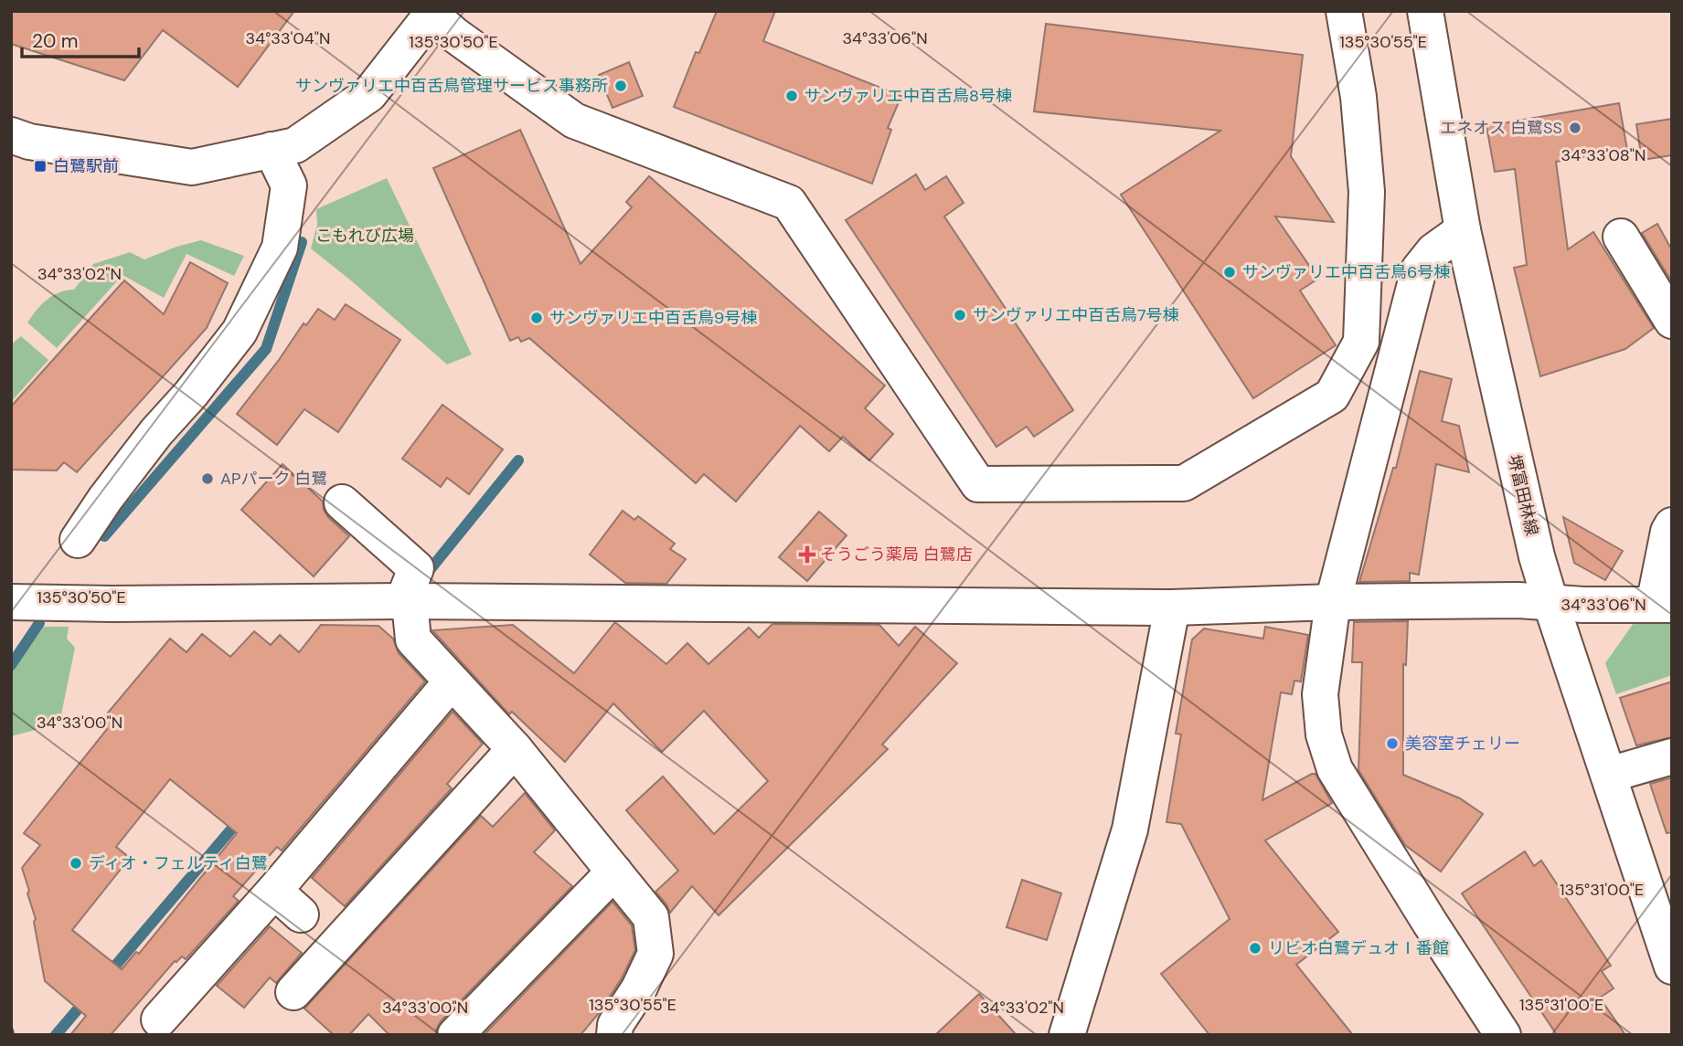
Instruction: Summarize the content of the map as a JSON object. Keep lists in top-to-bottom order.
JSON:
{
  "streets": {
    "street": ["堺富田林線"]
  },
  "parks": ["こもれび広場"],
  "places": {
    "other": [
      "サンヴァリエ中百舌鳥管理サービス事務所",
      "サンヴァリエ中百舌鳥8号棟",
      "エネオス 白鷺SS",
      "サンヴァリエ中百舌鳥6号棟",
      "サンヴァリエ中百舌鳥7号棟",
      "サンヴァリエ中百舌鳥9号棟",
      "APパーク 白鷺",
      "美容室チェリー",
      "ディオ・フェルティ白鷺",
      "リビオ白鷺デュオⅠ番館"
    ],
    "transit": ["白鷺駅前"],
    "health": ["そうごう薬局 白鷺店"]
  },
  "scale_bar": "20 m",
  "coordinates": [
    "34°33'04\"N",
    "34°33'06\"N",
    "135°30'50\"E",
    "135°30'55\"E",
    "34°33'08\"N",
    "34°33'02\"N",
    "34°33'00\"N",
    "135°31'00\"E"
  ]
}
